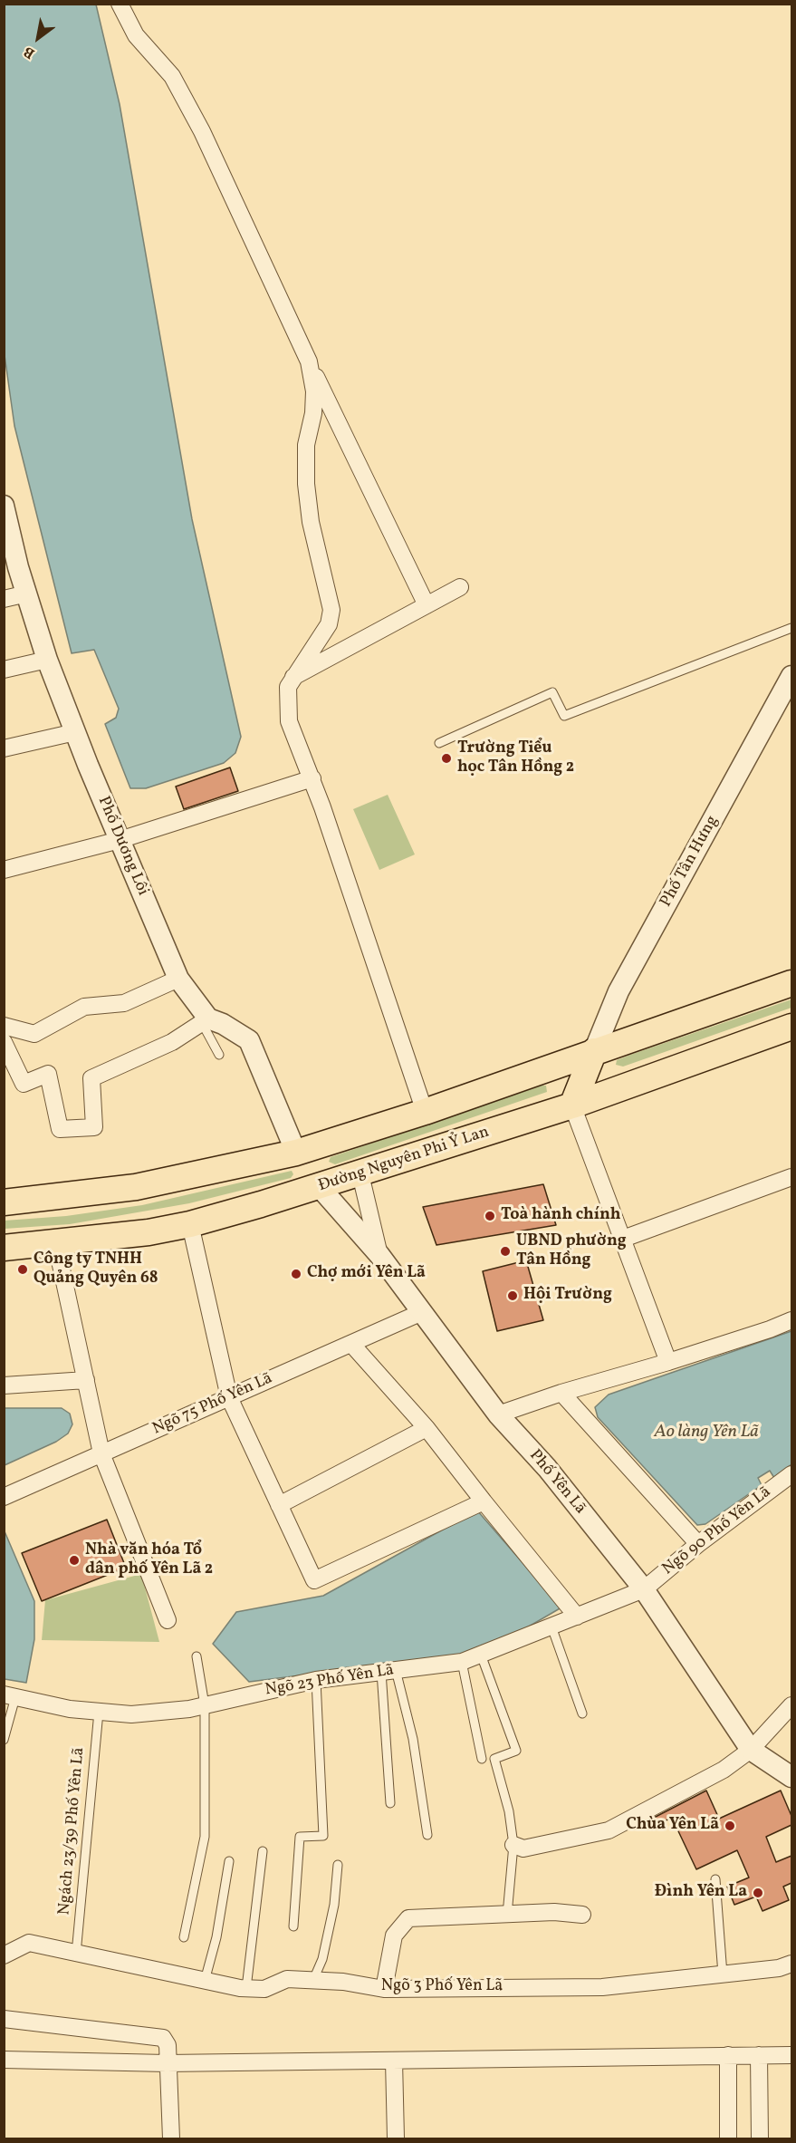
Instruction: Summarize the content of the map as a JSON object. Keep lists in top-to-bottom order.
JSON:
{
  "streets": {
    "main road": ["Đường Nguyên Phi Ỷ Lan"],
    "street": [
      "Phố Dương Lôi",
      "Phố Tân Hưng",
      "Ngõ 75 Phố Yên Lã",
      "Phố Yên Lã",
      "Ngõ 90 Phố Yên Lã",
      "Ngõ 23 Phố Yên Lã",
      "Ngõ 3 Phố Yên Lã"
    ],
    "lane": ["Ngách 23/39 Phố Yên Lã"]
  },
  "crossings": [
    ["Đường Nguyên Phi Ỷ Lan", "Phố Yên Lã"],
    ["Ngõ 75 Phố Yên Lã", "Phố Yên Lã"],
    ["Phố Yên Lã", "Ngõ 90 Phố Yên Lã"],
    ["Phố Yên Lã", "Ngõ 23 Phố Yên Lã"],
    ["Ngõ 90 Phố Yên Lã", "Ngõ 23 Phố Yên Lã"],
    ["Ngõ 23 Phố Yên Lã", "Ngách 23/39 Phố Yên Lã"],
    ["Ngách 23/39 Phố Yên Lã", "Ngõ 3 Phố Yên Lã"]
  ],
  "water": ["Ao làng Yên Lã"],
  "places": [
    "Trường Tiểu học Tân Hồng 2",
    "Toà hành chính",
    "UBND phường Tân Hồng",
    "Công ty TNHH Quảng Quyên 68",
    "Chợ mới Yên Lã",
    "Hội Trường",
    "Nhà văn hóa Tổ dân phố Yên Lã 2",
    "Chùa Yên Lã",
    "Đình Yên La"
  ],
  "north": "bottom left"
}
